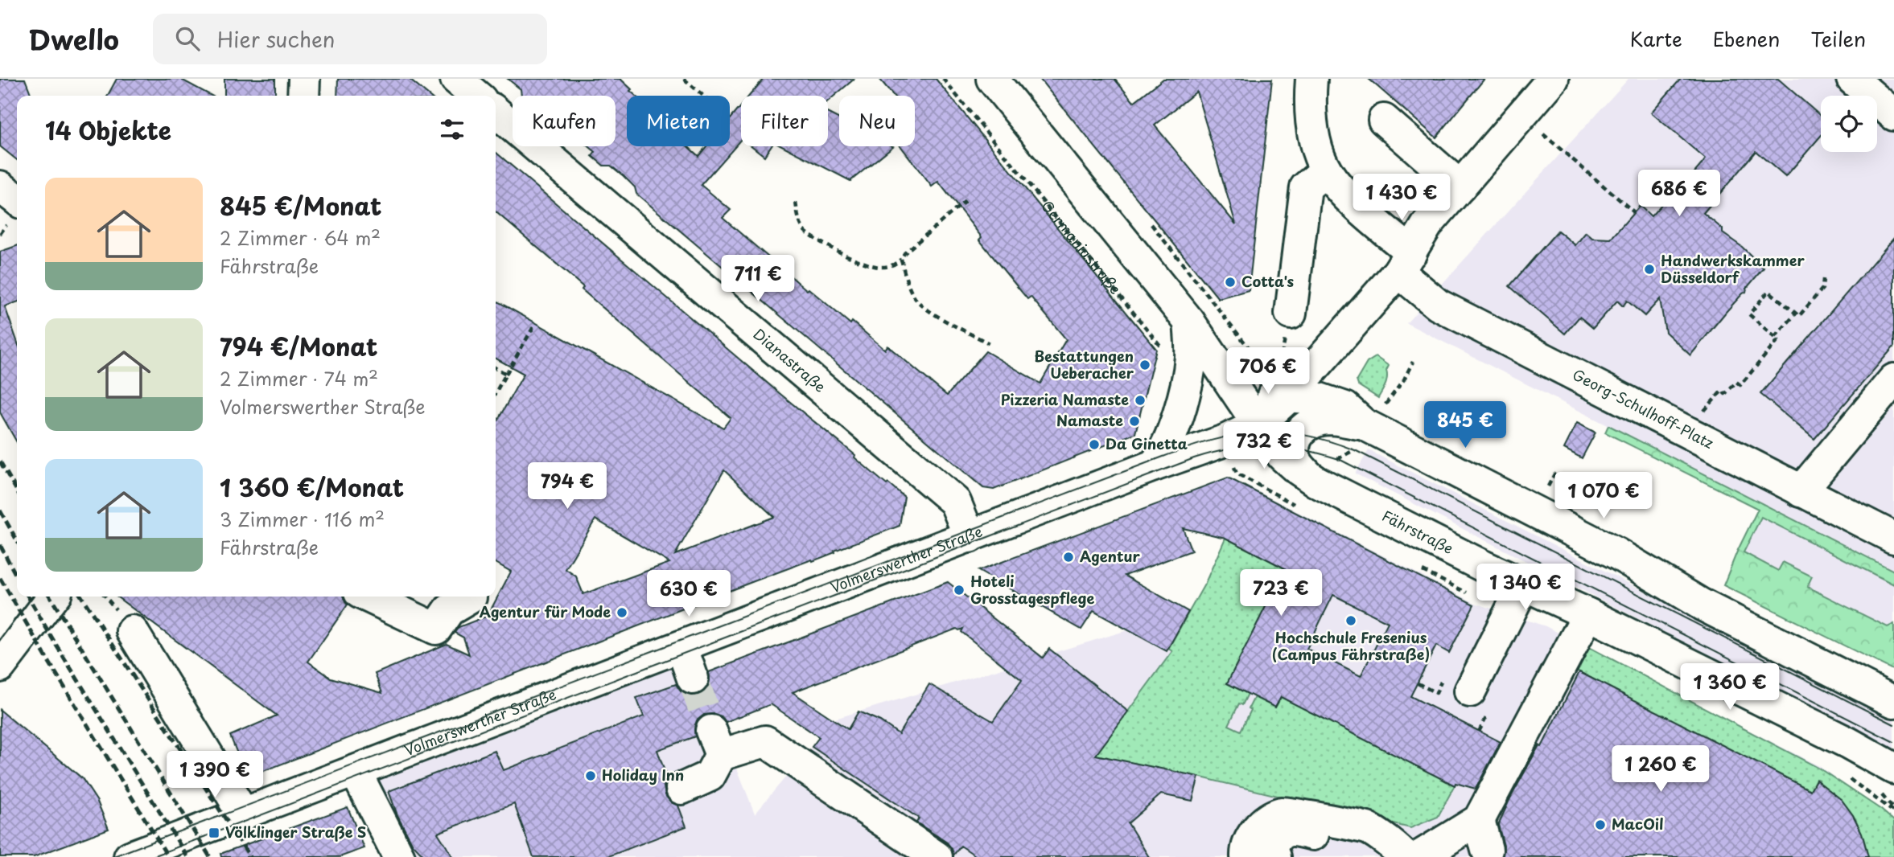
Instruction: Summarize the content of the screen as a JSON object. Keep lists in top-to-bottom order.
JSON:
{
  "streets": {
    "street": [
      "Dianastraße",
      "Georg-Schulhoff-Platz",
      "Fährstraße",
      "Volmerswerther Straße"
    ],
    "path": ["Germaniastraße"]
  },
  "crossings": [
    ["Dianastraße", "Volmerswerther Straße"],
    ["Georg-Schulhoff-Platz", "Volmerswerther Straße"],
    ["Fährstraße", "Volmerswerther Straße"]
  ],
  "places": {
    "other": [
      "Handwerkskammer Düsseldorf",
      "Cotta's",
      "Bestattungen Ueberacher",
      "Pizzeria Namaste",
      "Namaste",
      "Da Ginetta",
      "Agentur",
      "Hoteli Grosstagespflege",
      "Agentur für Mode",
      "Hochschule Fresenius (Campus Fährstraße)",
      "Holiday Inn",
      "MacOil"
    ],
    "transit": ["Völklinger Straße S"]
  },
  "page": {
    "header": "Dwello",
    "search": "Hier suchen",
    "nav": ["Karte", "Ebenen", "Teilen"],
    "chip": [
      "Kaufen",
      "Mieten",
      "Filter",
      "Neu"
    ],
    "heading": "14 Objekte",
    "list": [
      {
        "name": "845 €/Monat",
        "note": "2 Zimmer · 64 m² · Fährstraße"
      },
      {
        "name": "794 €/Monat",
        "note": "2 Zimmer · 74 m² · Volmerswerther Straße"
      },
      {
        "name": "1 360 €/Monat",
        "note": "3 Zimmer · 116 m² · Fährstraße"
      }
    ],
    "price": [
      "686 €",
      "1 430 €",
      "711 €",
      "706 €",
      "845 €",
      "732 €",
      "794 €",
      "1 070 €",
      "1 340 €",
      "723 €",
      "630 €",
      "1 360 €",
      "1 260 €",
      "1 390 €"
    ]
  }
}
